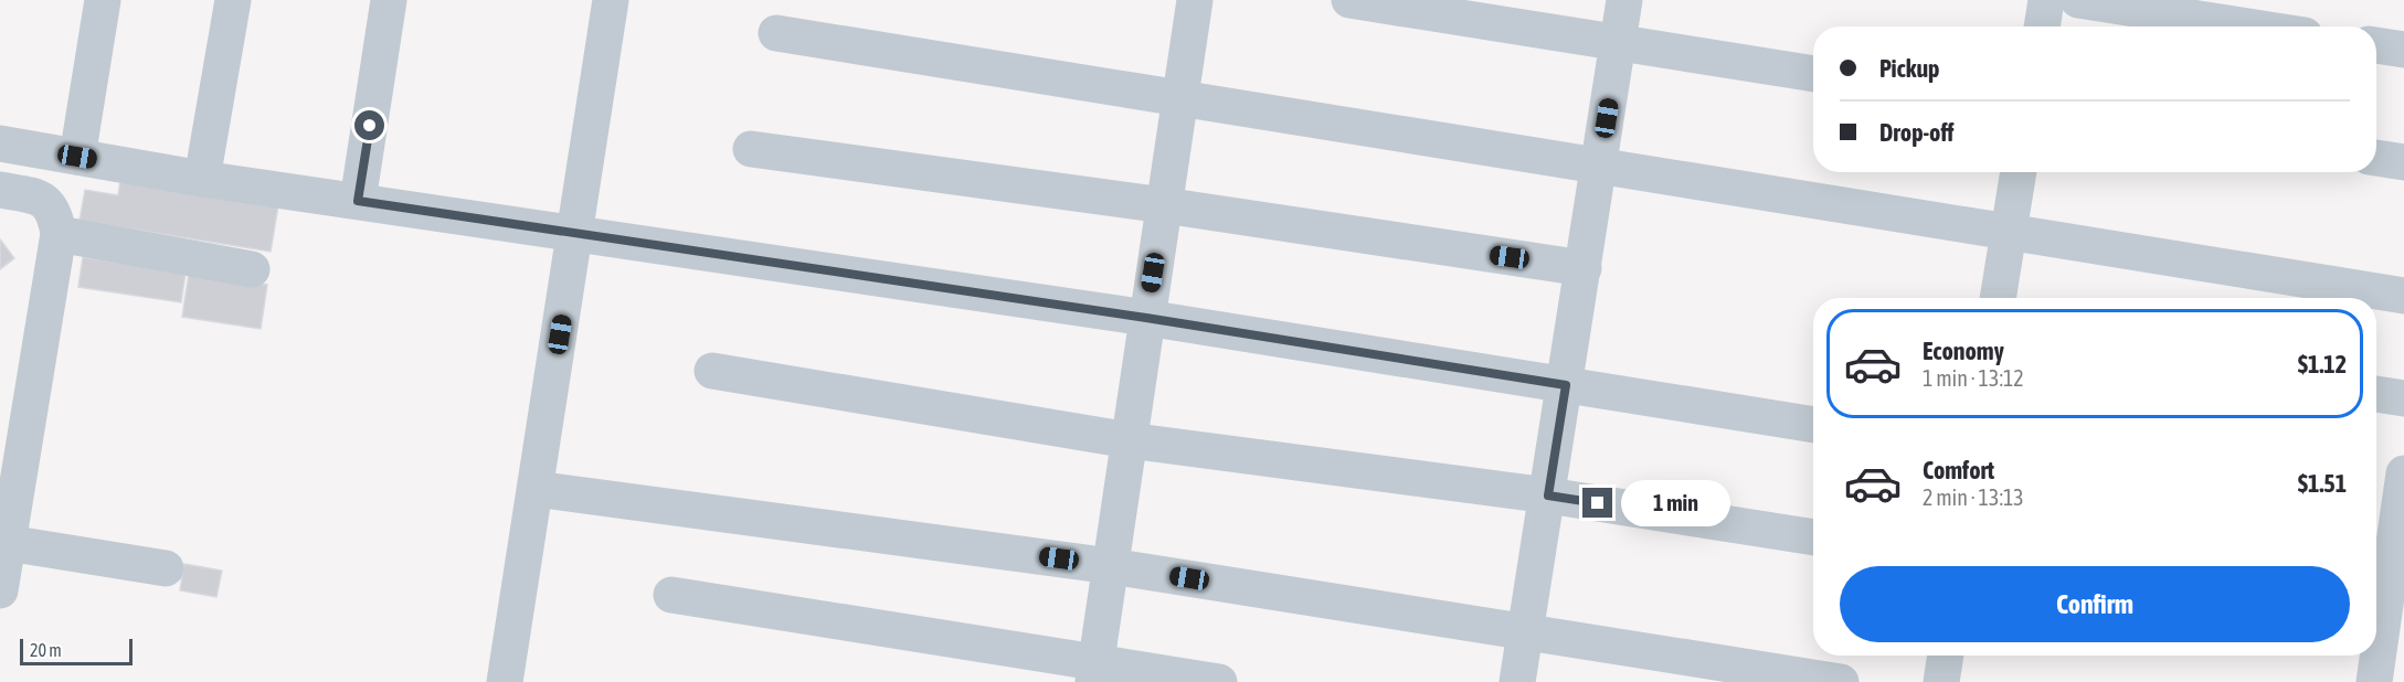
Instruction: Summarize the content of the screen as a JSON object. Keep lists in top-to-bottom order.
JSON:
{
  "scale_bar": "20 m",
  "page": {
    "banner": ["Pickup", "Drop-off"],
    "list": [
      {
        "name": "Economy",
        "note": "1 min · 13:12",
        "value": "$1.12"
      },
      {
        "name": "Comfort",
        "note": "2 min · 13:13",
        "value": "$1.51"
      }
    ],
    "bubble": "1 min",
    "buttons": "Confirm",
    "scale": "20 m"
  }
}
